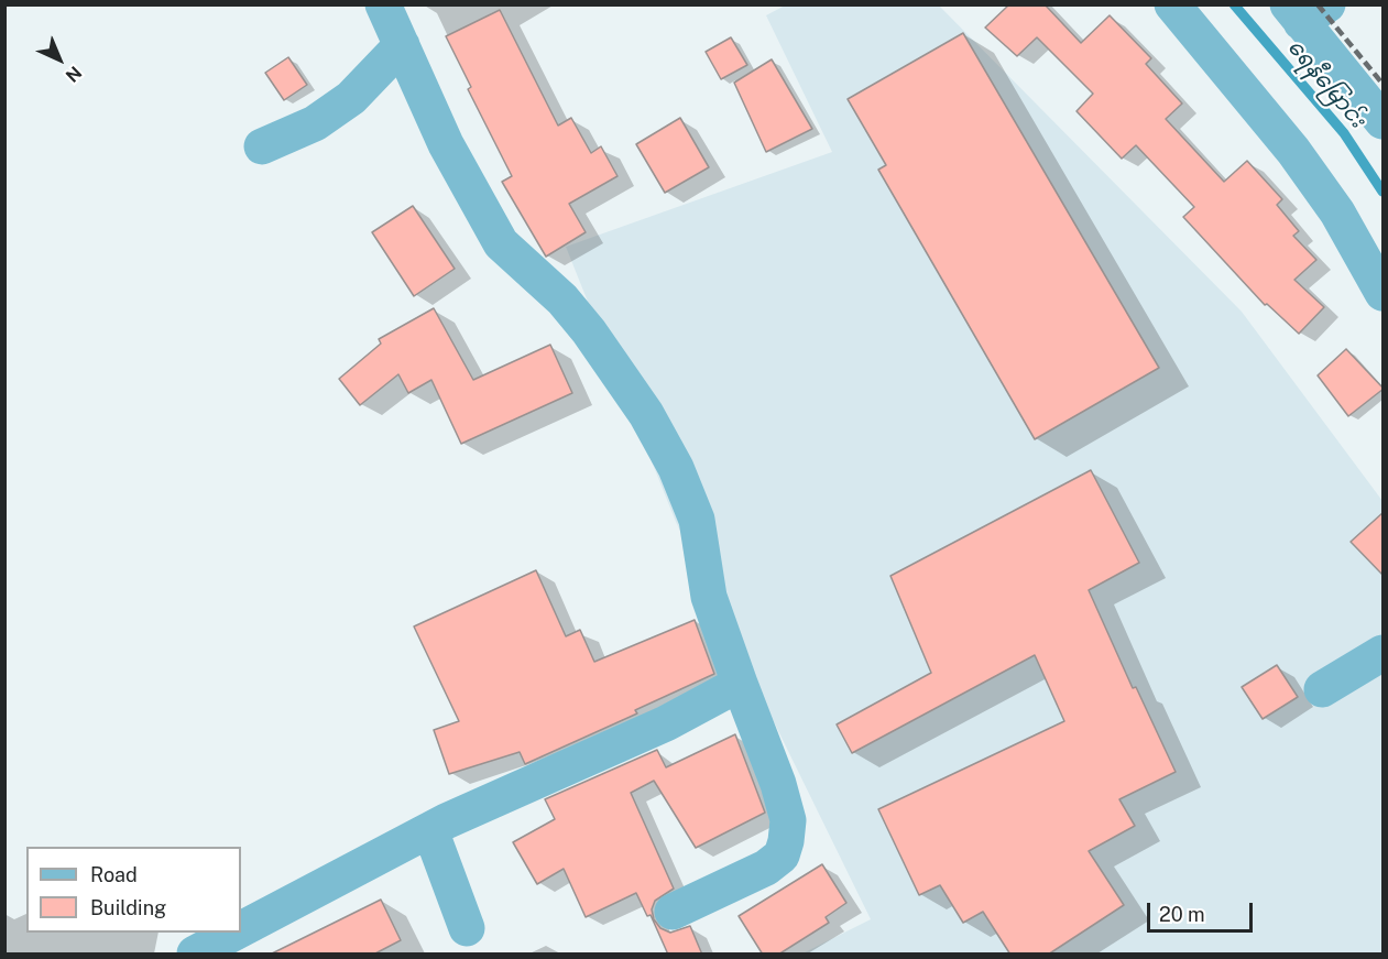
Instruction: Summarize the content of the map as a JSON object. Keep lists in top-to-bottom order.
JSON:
{
  "water": ["ရေနီမြောင်း"],
  "legend": ["Road", "Building"],
  "scale_bar": "20 m",
  "north": "bottom right"
}
